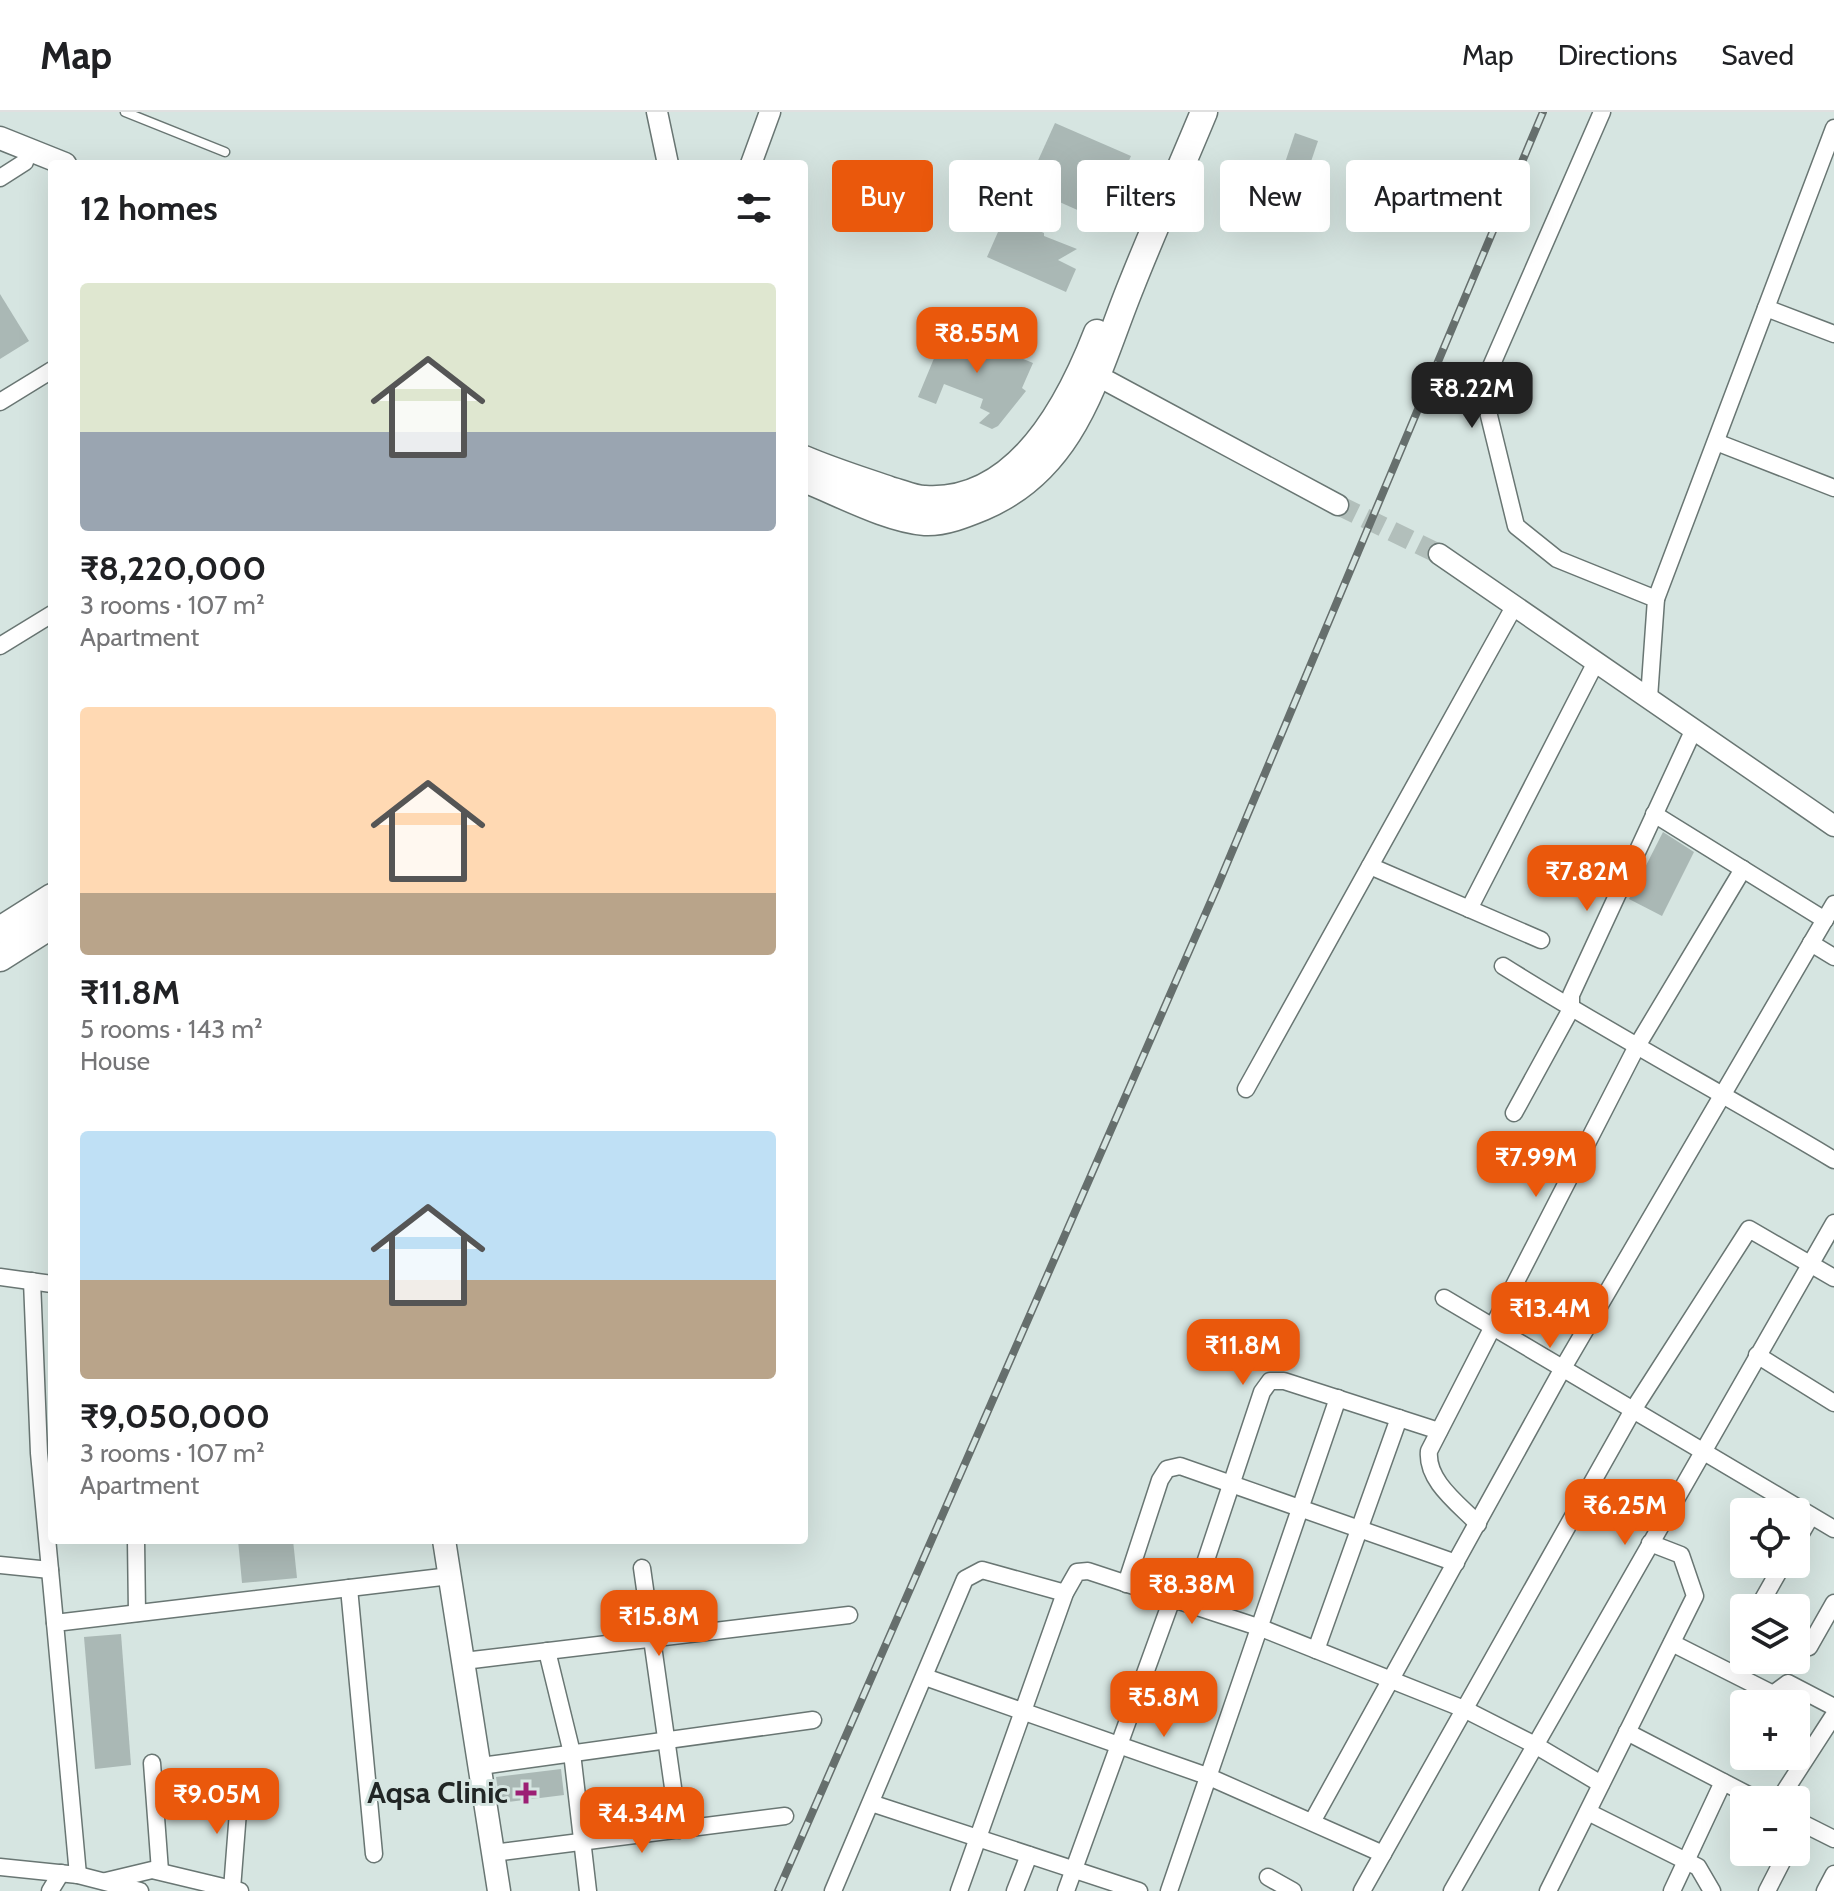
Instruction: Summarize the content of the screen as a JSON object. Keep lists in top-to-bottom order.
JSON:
{
  "places": {
    "health": ["Aqsa Clinic"]
  },
  "page": {
    "header": "Map",
    "nav": ["Map", "Directions", "Saved"],
    "chip": [
      "Buy",
      "Rent",
      "Filters",
      "New",
      "Apartment"
    ],
    "heading": "12 homes",
    "list": [
      {
        "name": "₹8,220,000",
        "note": "3 rooms · 107 m² · Apartment"
      },
      {
        "name": "₹11.8M",
        "note": "5 rooms · 143 m² · House"
      },
      {
        "name": "₹9,050,000",
        "note": "3 rooms · 107 m² · Apartment"
      }
    ],
    "price": [
      "₹8.55M",
      "₹8.22M",
      "₹7.82M",
      "₹7.99M",
      "₹13.4M",
      "₹11.8M",
      "₹6.25M",
      "₹8.38M",
      "₹15.8M",
      "₹5.8M",
      "₹9.05M",
      "₹4.34M"
    ],
    "map_buttons": ["+", "−"]
  }
}
